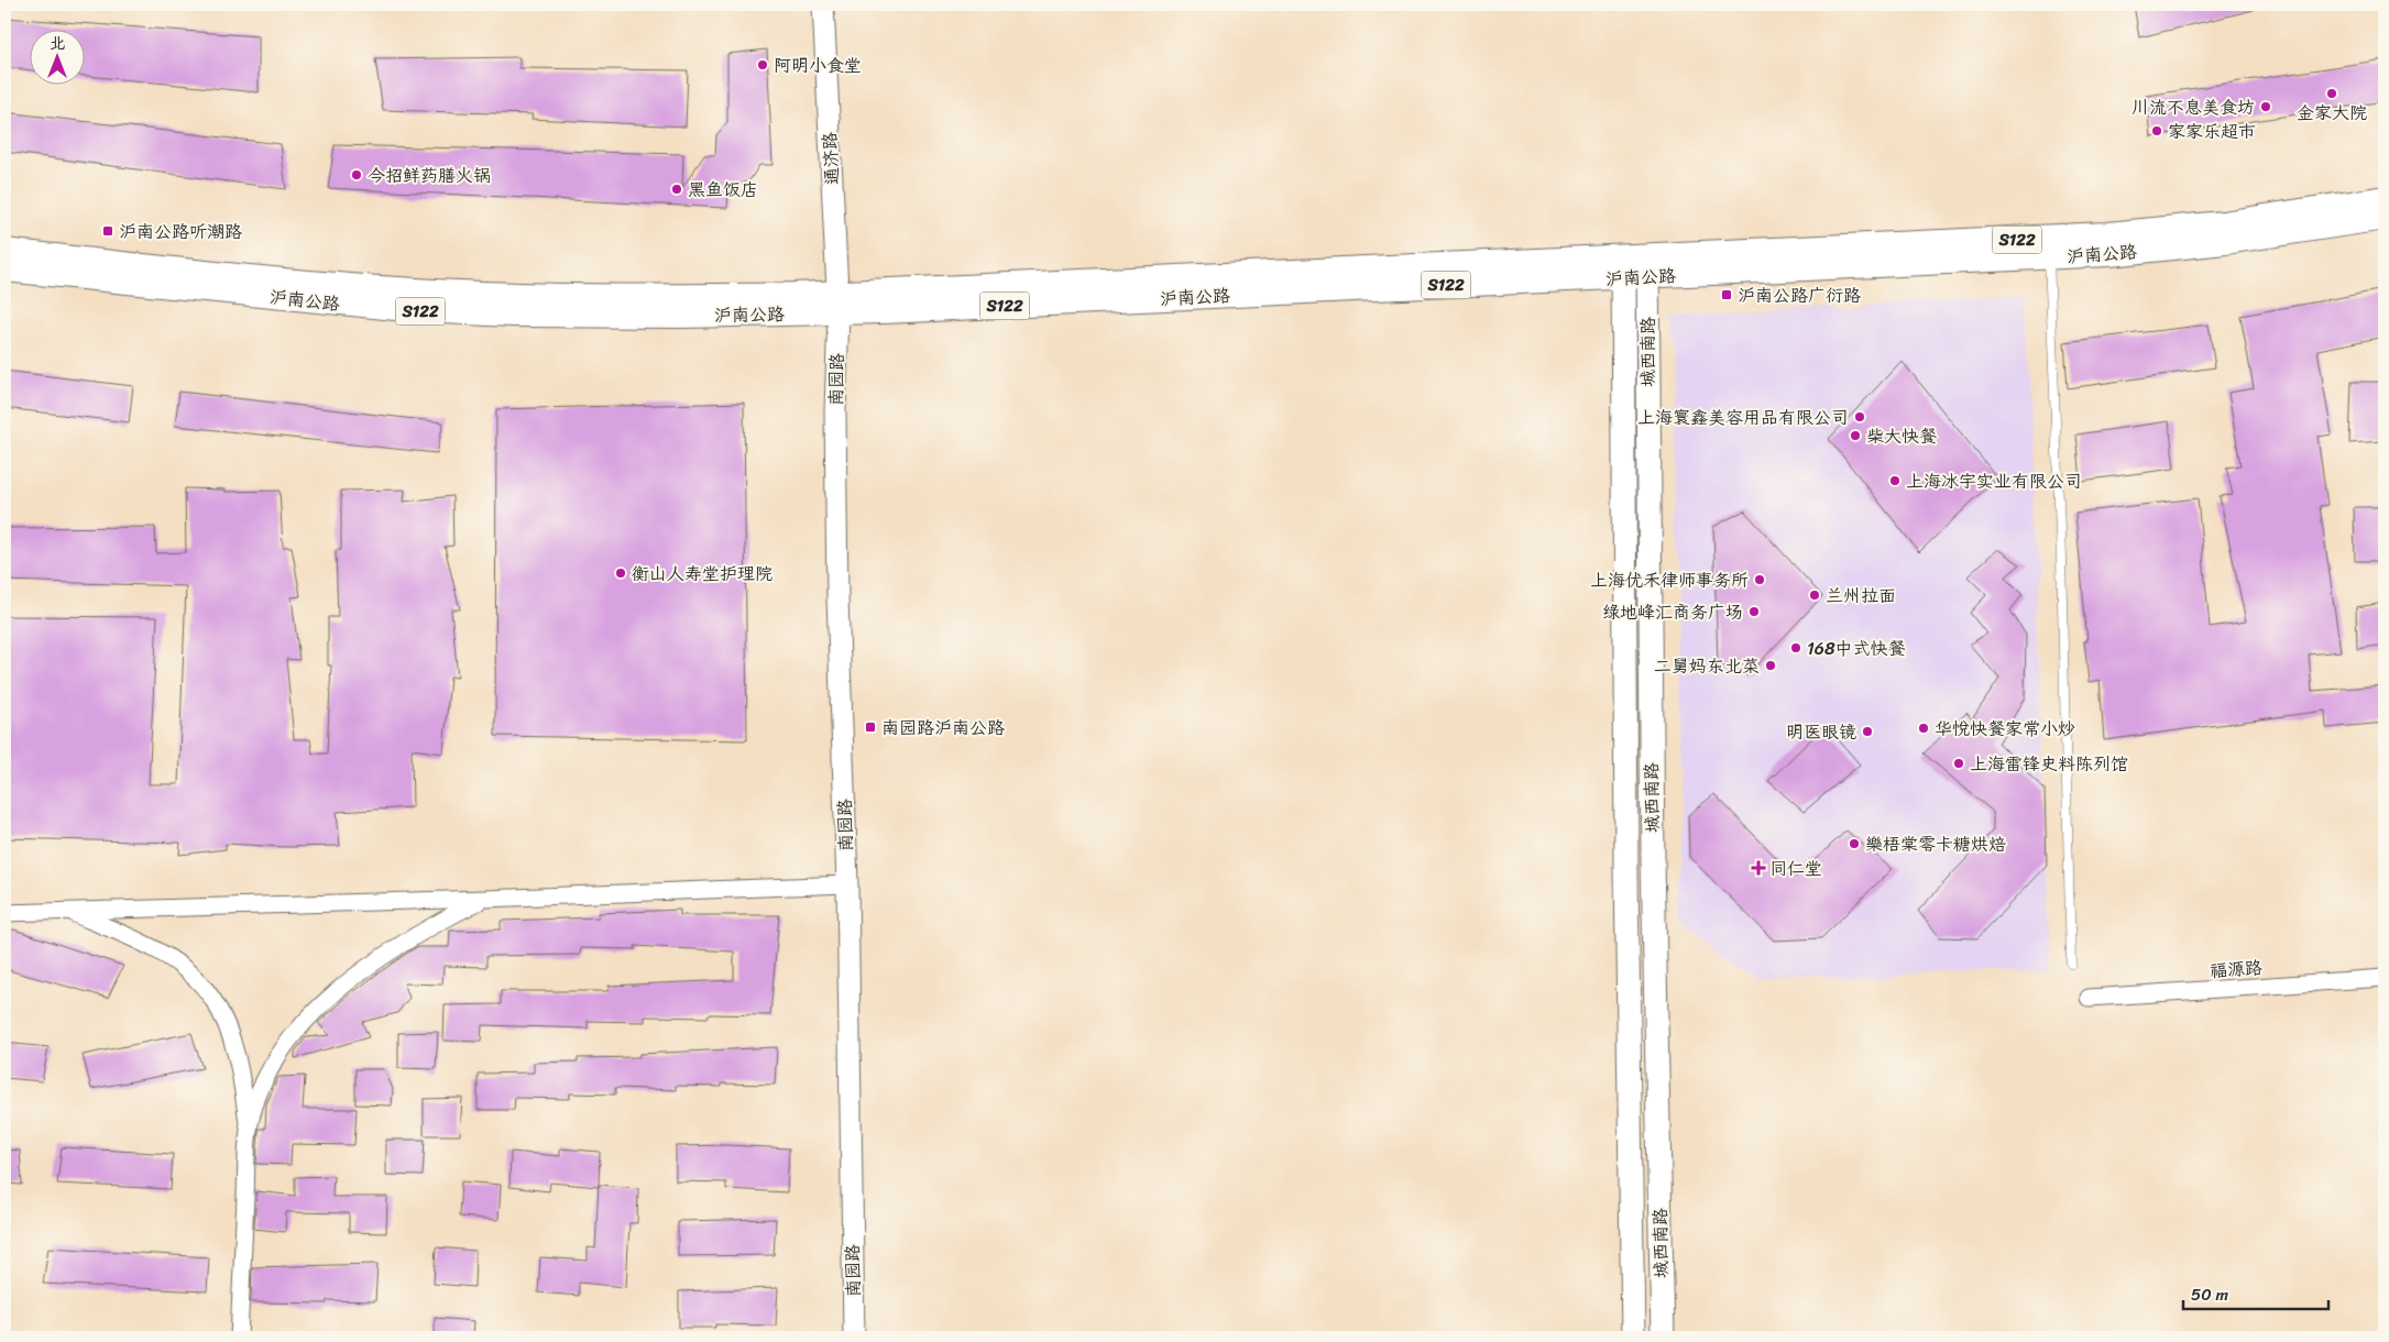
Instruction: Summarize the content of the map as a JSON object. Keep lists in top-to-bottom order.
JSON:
{
  "streets": {
    "main road": ["S122", "沪南公路", "城西南路"],
    "street": ["通济路", "南园路", "福源路"]
  },
  "crossings": [
    ["通济路", "沪南公路"],
    ["通济路", "南园路"],
    ["沪南公路", "城西南路"],
    ["沪南公路", "南园路"]
  ],
  "places": {
    "other": [
      "阿明小食堂",
      "金家大院",
      "川流不息美食坊",
      "家家乐超市",
      "今招鲜药膳火锅",
      "黑鱼饭店",
      "上海寰鑫美容用品有限公司",
      "柴大快餐",
      "上海冰宇实业有限公司",
      "衡山人寿堂护理院",
      "上海优禾律师事务所",
      "兰州拉面",
      "绿地峰汇商务广场",
      "168中式快餐",
      "二舅妈东北菜",
      "华悦快餐家常小炒",
      "明医眼镜",
      "上海雷锋史料陈列馆",
      "樂梧棠零卡糖烘焙"
    ],
    "transit": ["沪南公路听潮路", "沪南公路广衍路", "南园路沪南公路"],
    "health": ["同仁堂"]
  },
  "scale_bar": "50 m",
  "north": "top"
}
